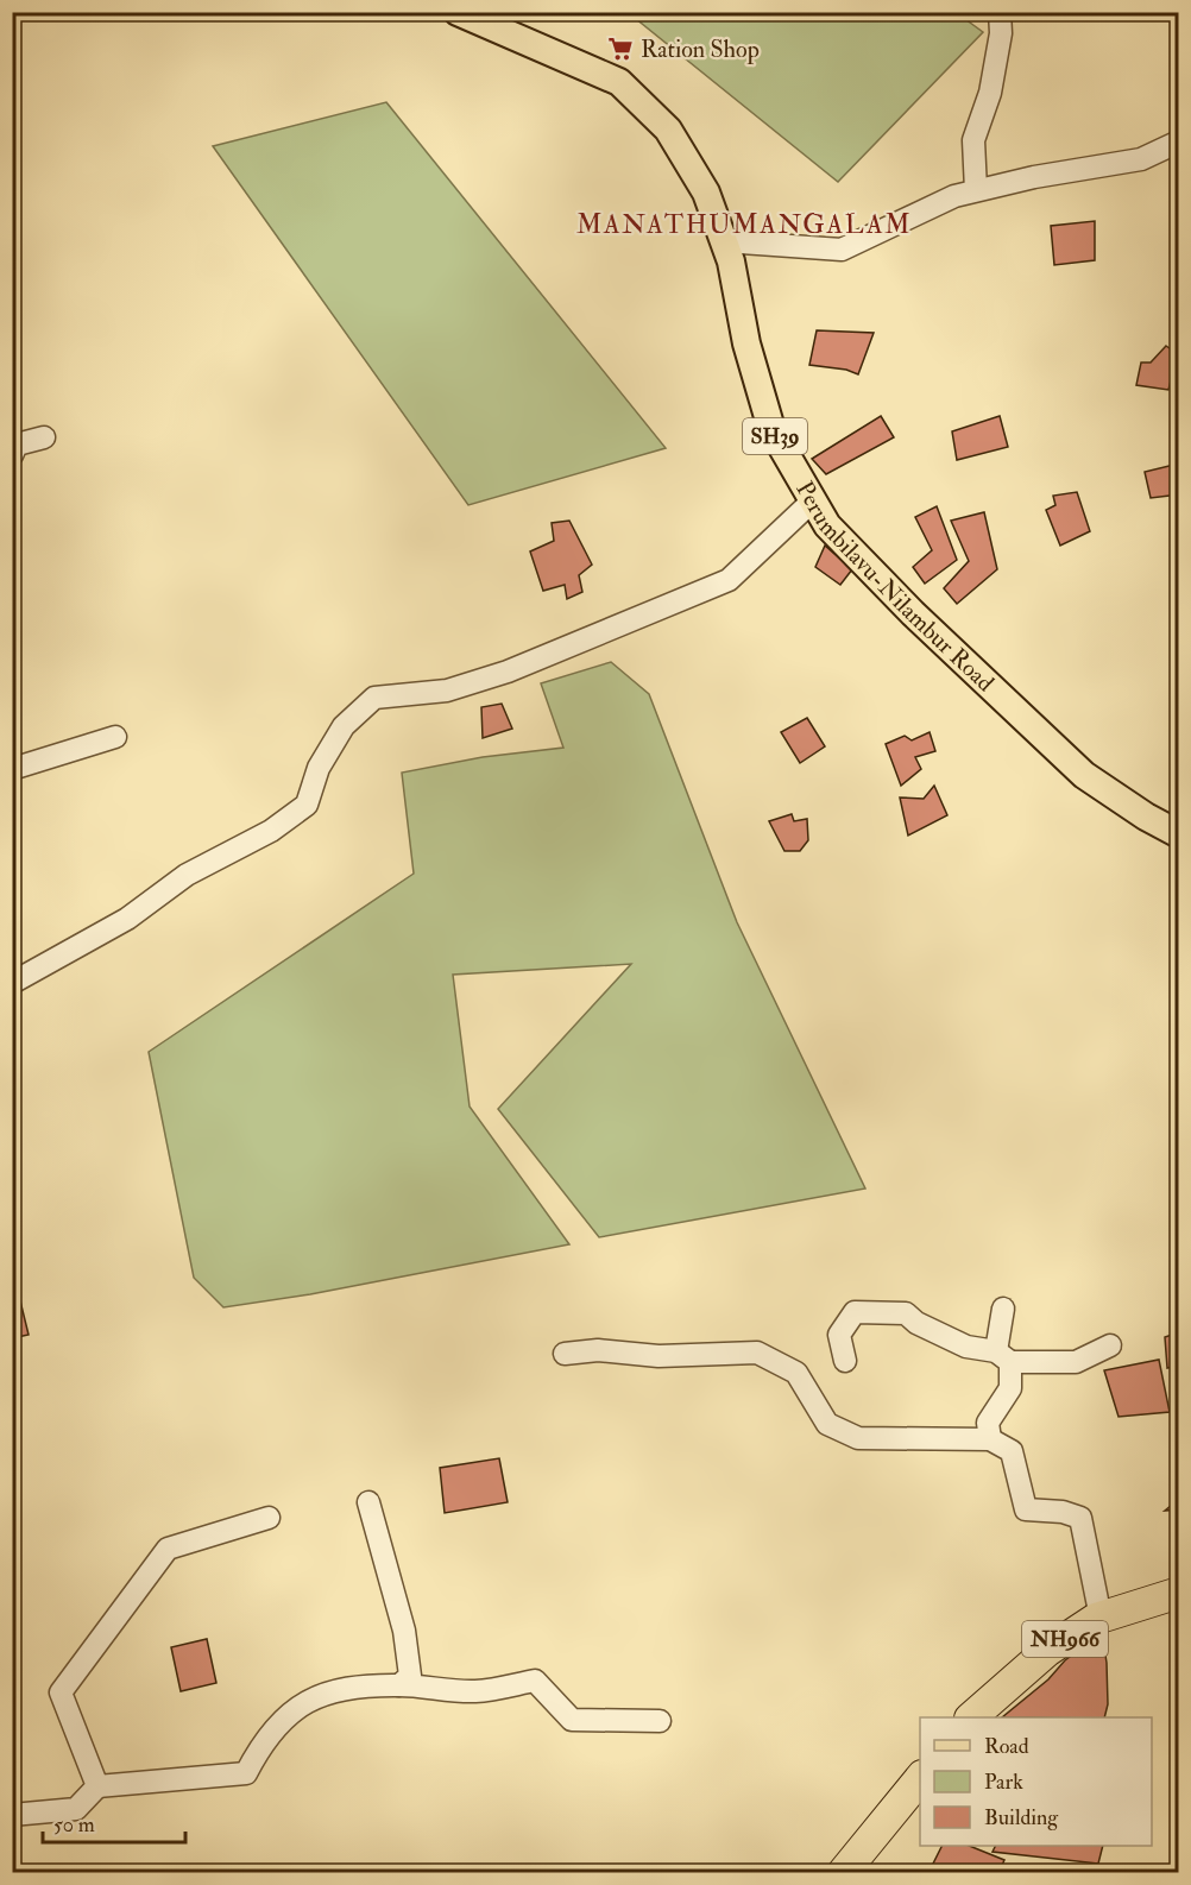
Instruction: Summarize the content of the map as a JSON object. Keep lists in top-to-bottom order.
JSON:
{
  "streets": {
    "highway": ["NH966"],
    "main road": ["SH39", "Perumbilavu-Nilambur Road"]
  },
  "districts": ["MANATHUMANGALAM"],
  "places": {
    "supermarket": ["Ration Shop"]
  },
  "legend": ["Road", "Park", "Building"],
  "scale_bar": "50 m"
}
